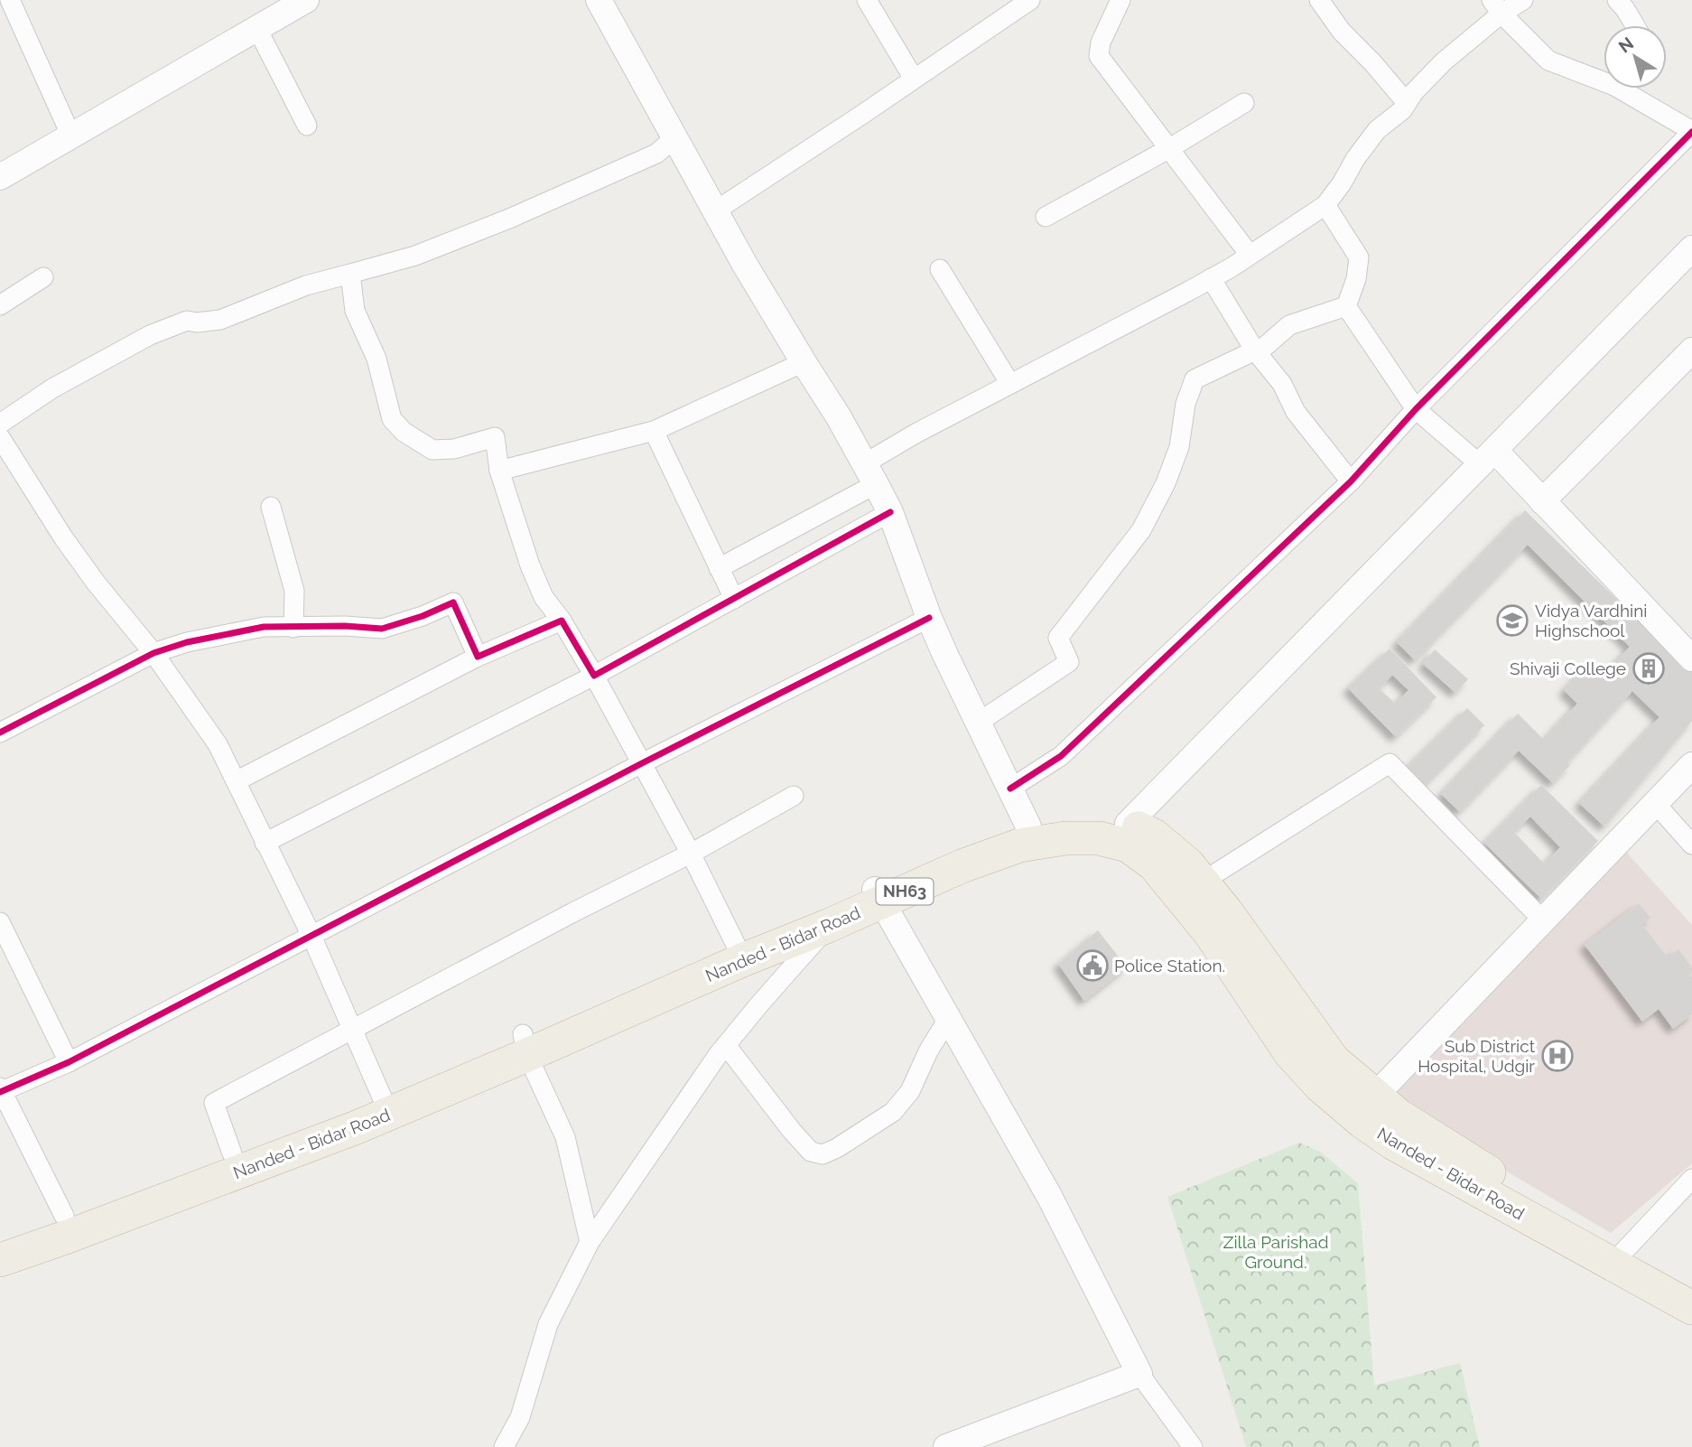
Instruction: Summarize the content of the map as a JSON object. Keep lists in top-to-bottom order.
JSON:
{
  "streets": {
    "highway": ["NH63", "Nanded - Bidar Road"]
  },
  "parks": ["Zilla Parishad Ground."],
  "places": {
    "school or university": ["Vidya Vardhini Highschool"],
    "building": ["Shivaji College"],
    "public building": ["Police Station."],
    "hospital": ["Sub District Hospital, Udgir"]
  },
  "north": "top left"
}
